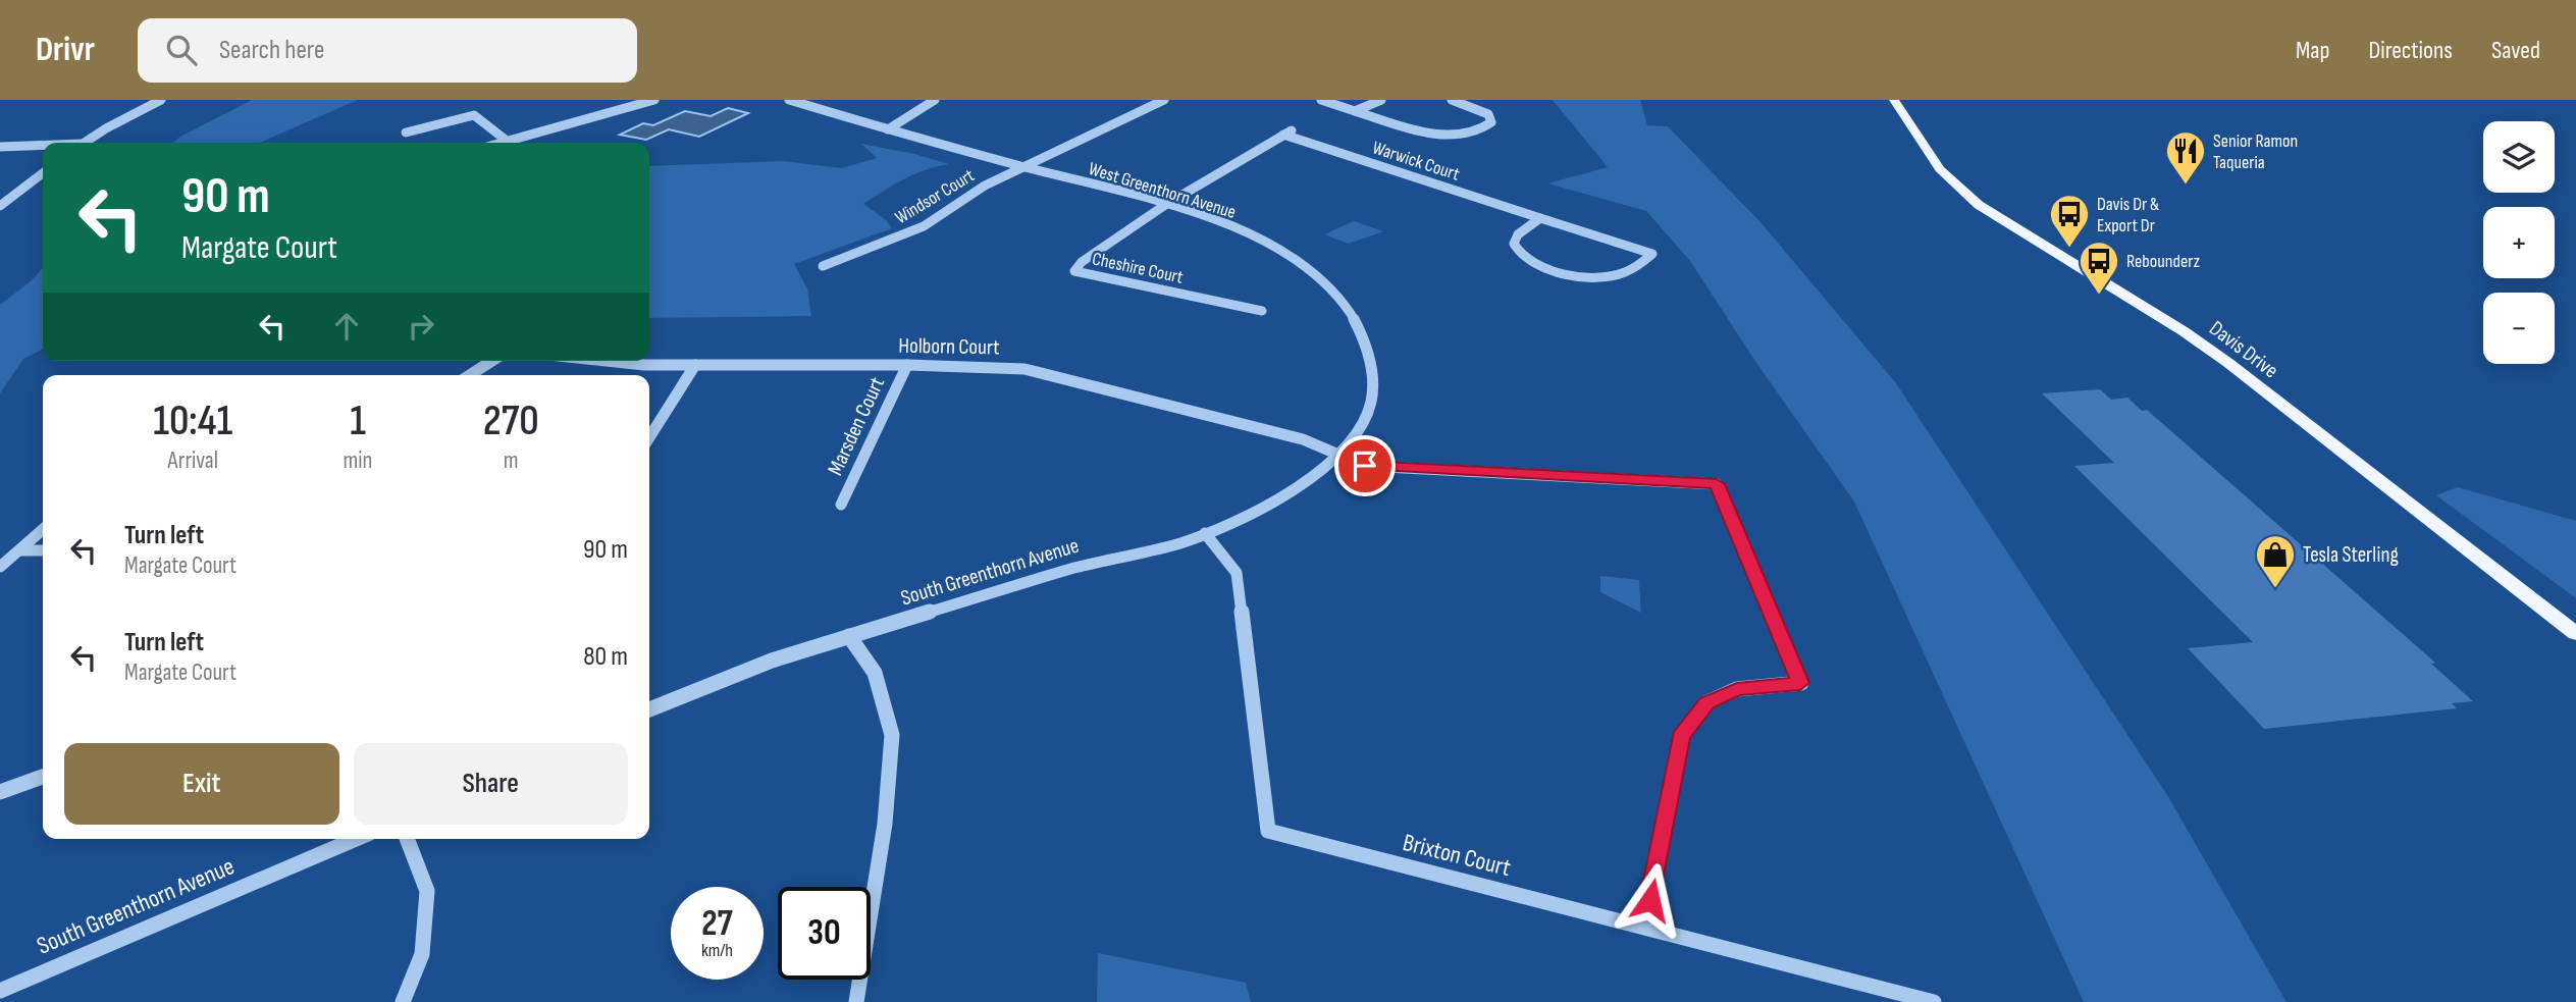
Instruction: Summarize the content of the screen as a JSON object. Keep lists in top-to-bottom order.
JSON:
{
  "streets": {
    "main road": ["Davis Drive"],
    "street": [
      "Warwick Court",
      "West Greenthorn Avenue",
      "Windsor Court",
      "Cheshire Court",
      "Holborn Court",
      "Marsden Court",
      "South Greenthorn Avenue",
      "Brixton Court"
    ]
  },
  "crossings": [
    ["West Greenthorn Avenue", "Windsor Court"],
    ["West Greenthorn Avenue", "Cheshire Court"],
    ["West Greenthorn Avenue", "Holborn Court"],
    ["West Greenthorn Avenue", "South Greenthorn Avenue"],
    ["Holborn Court", "Marsden Court"],
    ["Holborn Court", "South Greenthorn Avenue"],
    ["Holborn Court", "Brixton Court"],
    ["South Greenthorn Avenue", "Brixton Court"]
  ],
  "places": {
    "restaurant": ["Senior Ramon Taqueria"],
    "bus stop": ["Davis Dr & Export Dr", "Rebounderz"],
    "shop": ["Tesla Sterling"]
  },
  "page": {
    "header": "Drivr",
    "search": "Search here",
    "nav": ["Map", "Directions", "Saved"],
    "map_buttons": ["+", "−"],
    "turn": ["90 m", "Margate Court"],
    "eta": [
      "10:41",
      "Arrival",
      "1",
      "min",
      "270",
      "m"
    ],
    "list": [
      {
        "name": "Turn left",
        "note": "Margate Court",
        "value": "90 m"
      },
      {
        "name": "Turn left",
        "note": "Margate Court",
        "value": "80 m"
      }
    ],
    "buttons": ["Exit", "Share"],
    "speed": "27 km/h",
    "limit": "30"
  }
}
